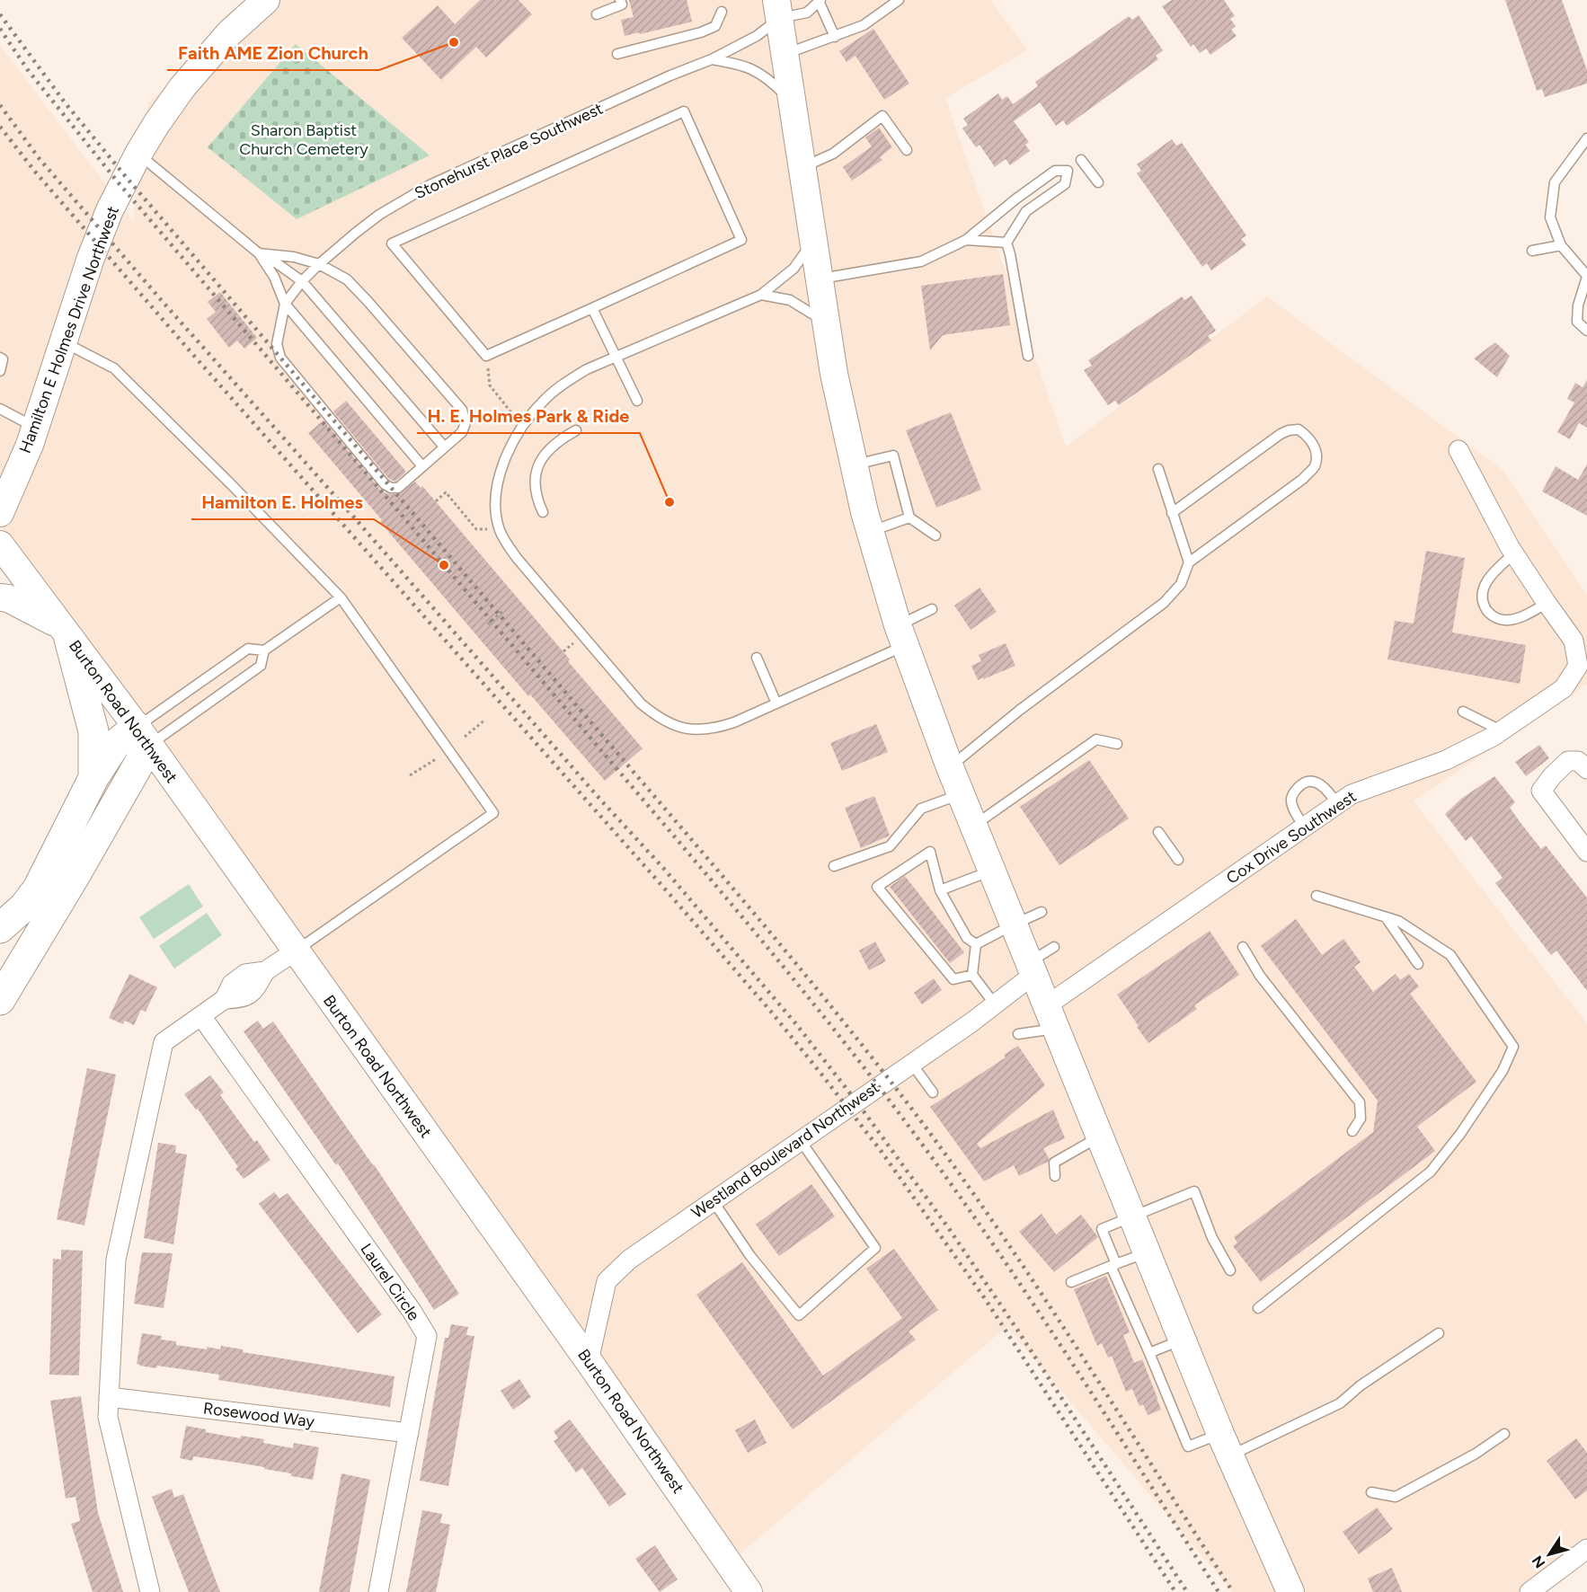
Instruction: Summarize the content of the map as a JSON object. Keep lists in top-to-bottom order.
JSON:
{
  "streets": {
    "main road": ["Hamilton E Holmes Drive Northwest", "Burton Road Northwest"],
    "street": [
      "Cox Drive Southwest",
      "Westland Boulevard Northwest",
      "Laurel Circle",
      "Rosewood Way"
    ],
    "lane": ["Stonehurst Place Southwest"]
  },
  "crossings": [
    ["Burton Road Northwest", "Westland Boulevard Northwest"],
    ["Laurel Circle", "Rosewood Way"]
  ],
  "parks": ["Sharon Baptist Church Cemetery"],
  "places": ["Faith AME Zion Church", "H. E. Holmes Park & Ride", "Hamilton E. Holmes"],
  "north": "bottom left"
}
